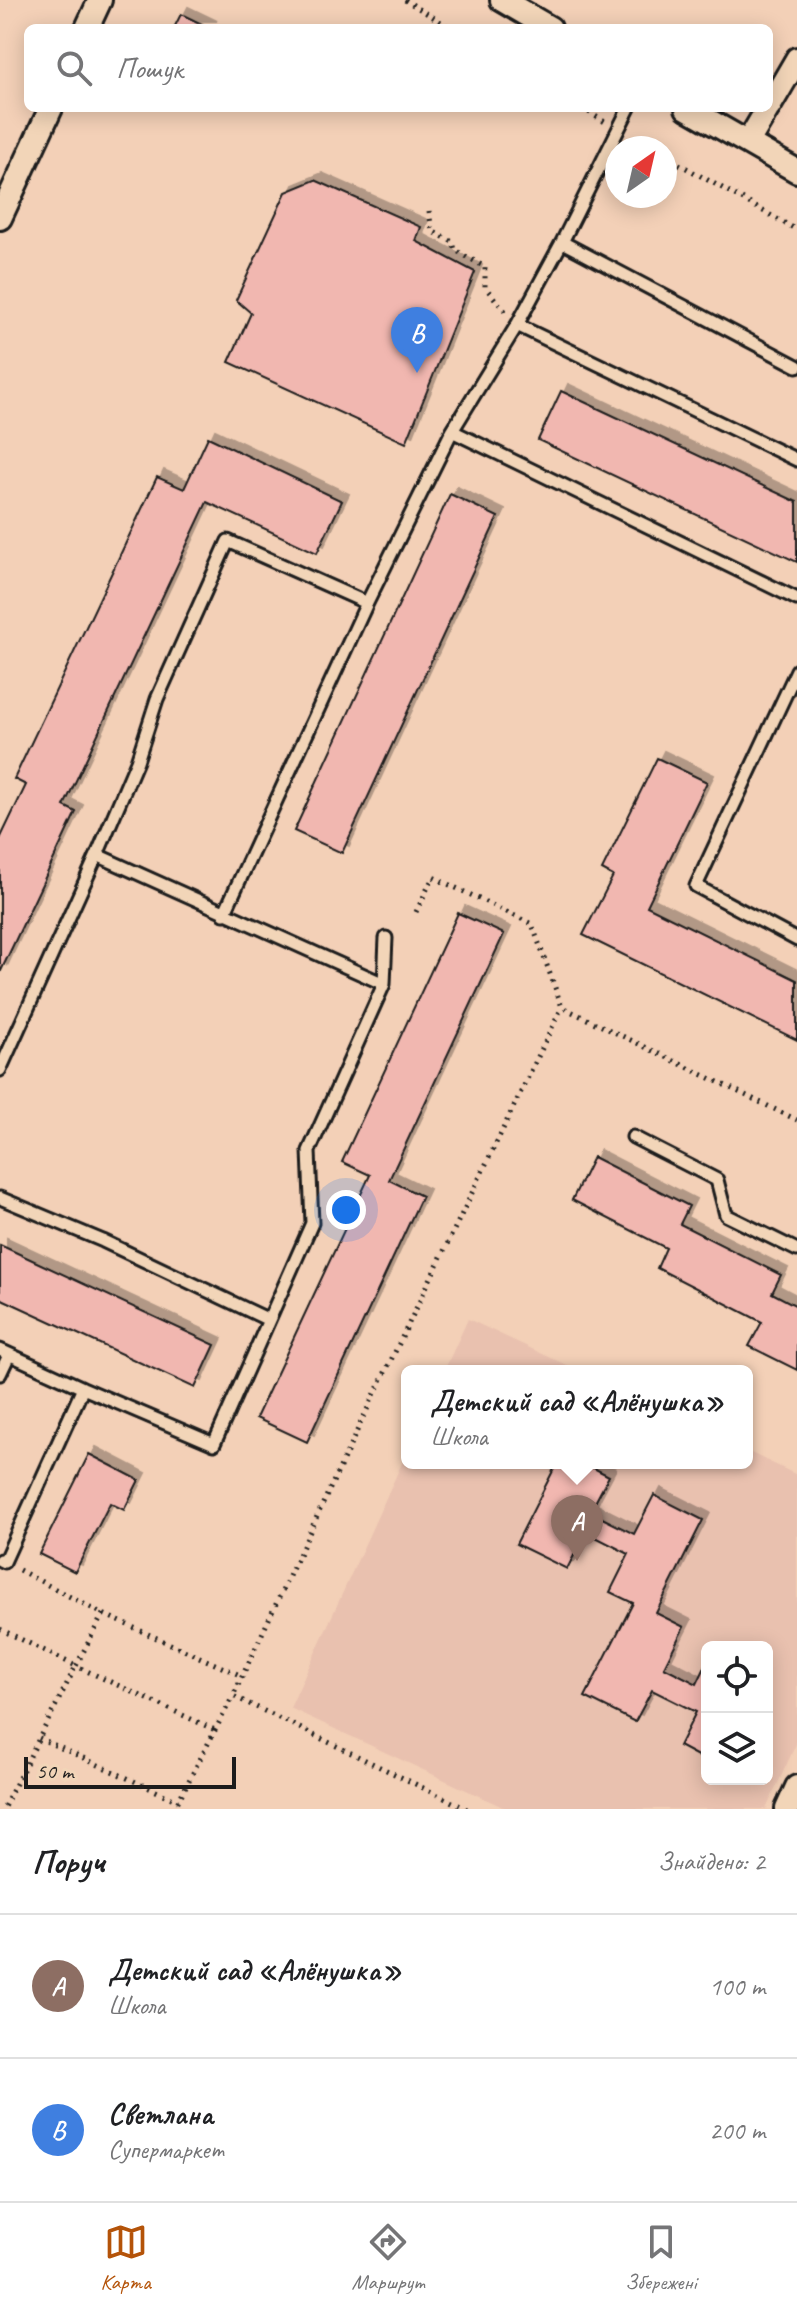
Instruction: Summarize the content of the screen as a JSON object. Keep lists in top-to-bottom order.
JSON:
{
  "scale_bar": "50 m",
  "north": "top right",
  "page": {
    "search": "Пошук",
    "pins": ["B", "A"],
    "popup": ["Детский сад «Алёнушка»", "Школа"],
    "scale": "50 m",
    "heading": ["Поруч", "Знайдено: 2"],
    "list": [
      {
        "mark": "A",
        "name": "Детский сад «Алёнушка»",
        "note": "Школа",
        "value": "100 m"
      },
      {
        "mark": "B",
        "name": "Светлана",
        "note": "Супермаркет",
        "value": "200 m"
      }
    ],
    "nav": ["Карта", "Маршрут", "Збережені"]
  }
}
